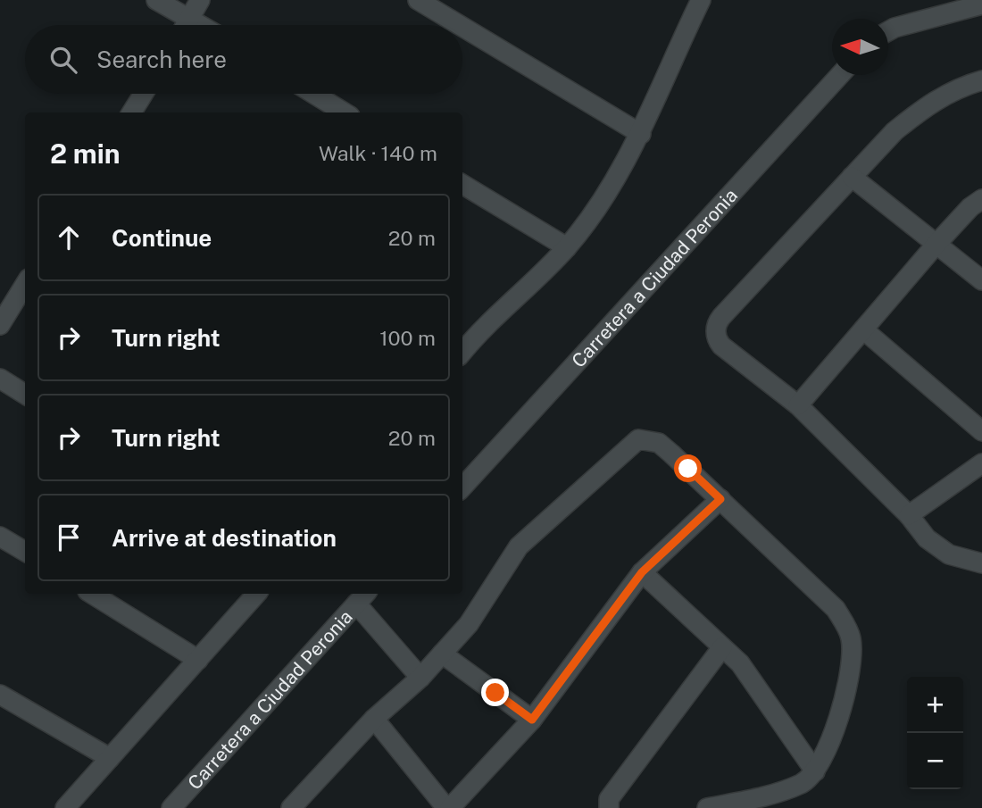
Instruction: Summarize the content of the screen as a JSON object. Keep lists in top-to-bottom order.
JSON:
{
  "streets": {
    "street": ["Carretera a Ciudad Peronia"]
  },
  "north": "left",
  "page": {
    "search": "Search here",
    "heading": ["2 min", "Walk · 140 m"],
    "list": [
      ["Continue", "20 m"],
      ["Turn right", "100 m"],
      ["Turn right", "20 m"],
      "Arrive at destination"
    ],
    "map_buttons": ["+", "−"]
  }
}
